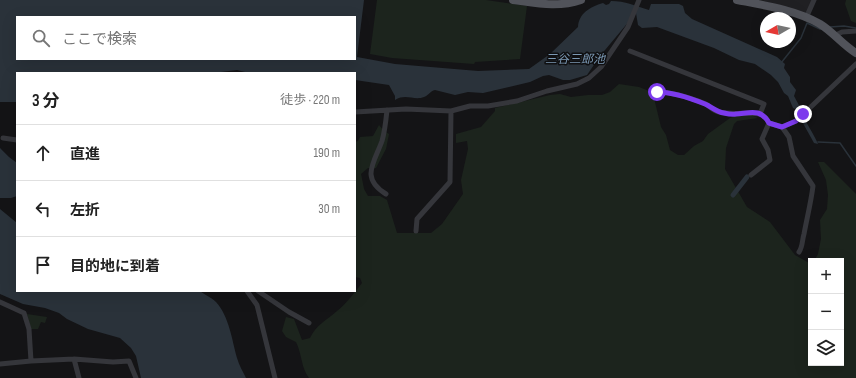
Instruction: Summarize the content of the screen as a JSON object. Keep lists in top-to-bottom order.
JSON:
{
  "water": ["三谷三郎池"],
  "north": "left",
  "page": {
    "search": "ここで検索",
    "heading": ["3 分", "徒歩 · 220 m"],
    "list": [
      ["直進", "190 m"],
      ["左折", "30 m"],
      "目的地に到着"
    ],
    "map_buttons": ["+", "−"]
  }
}
